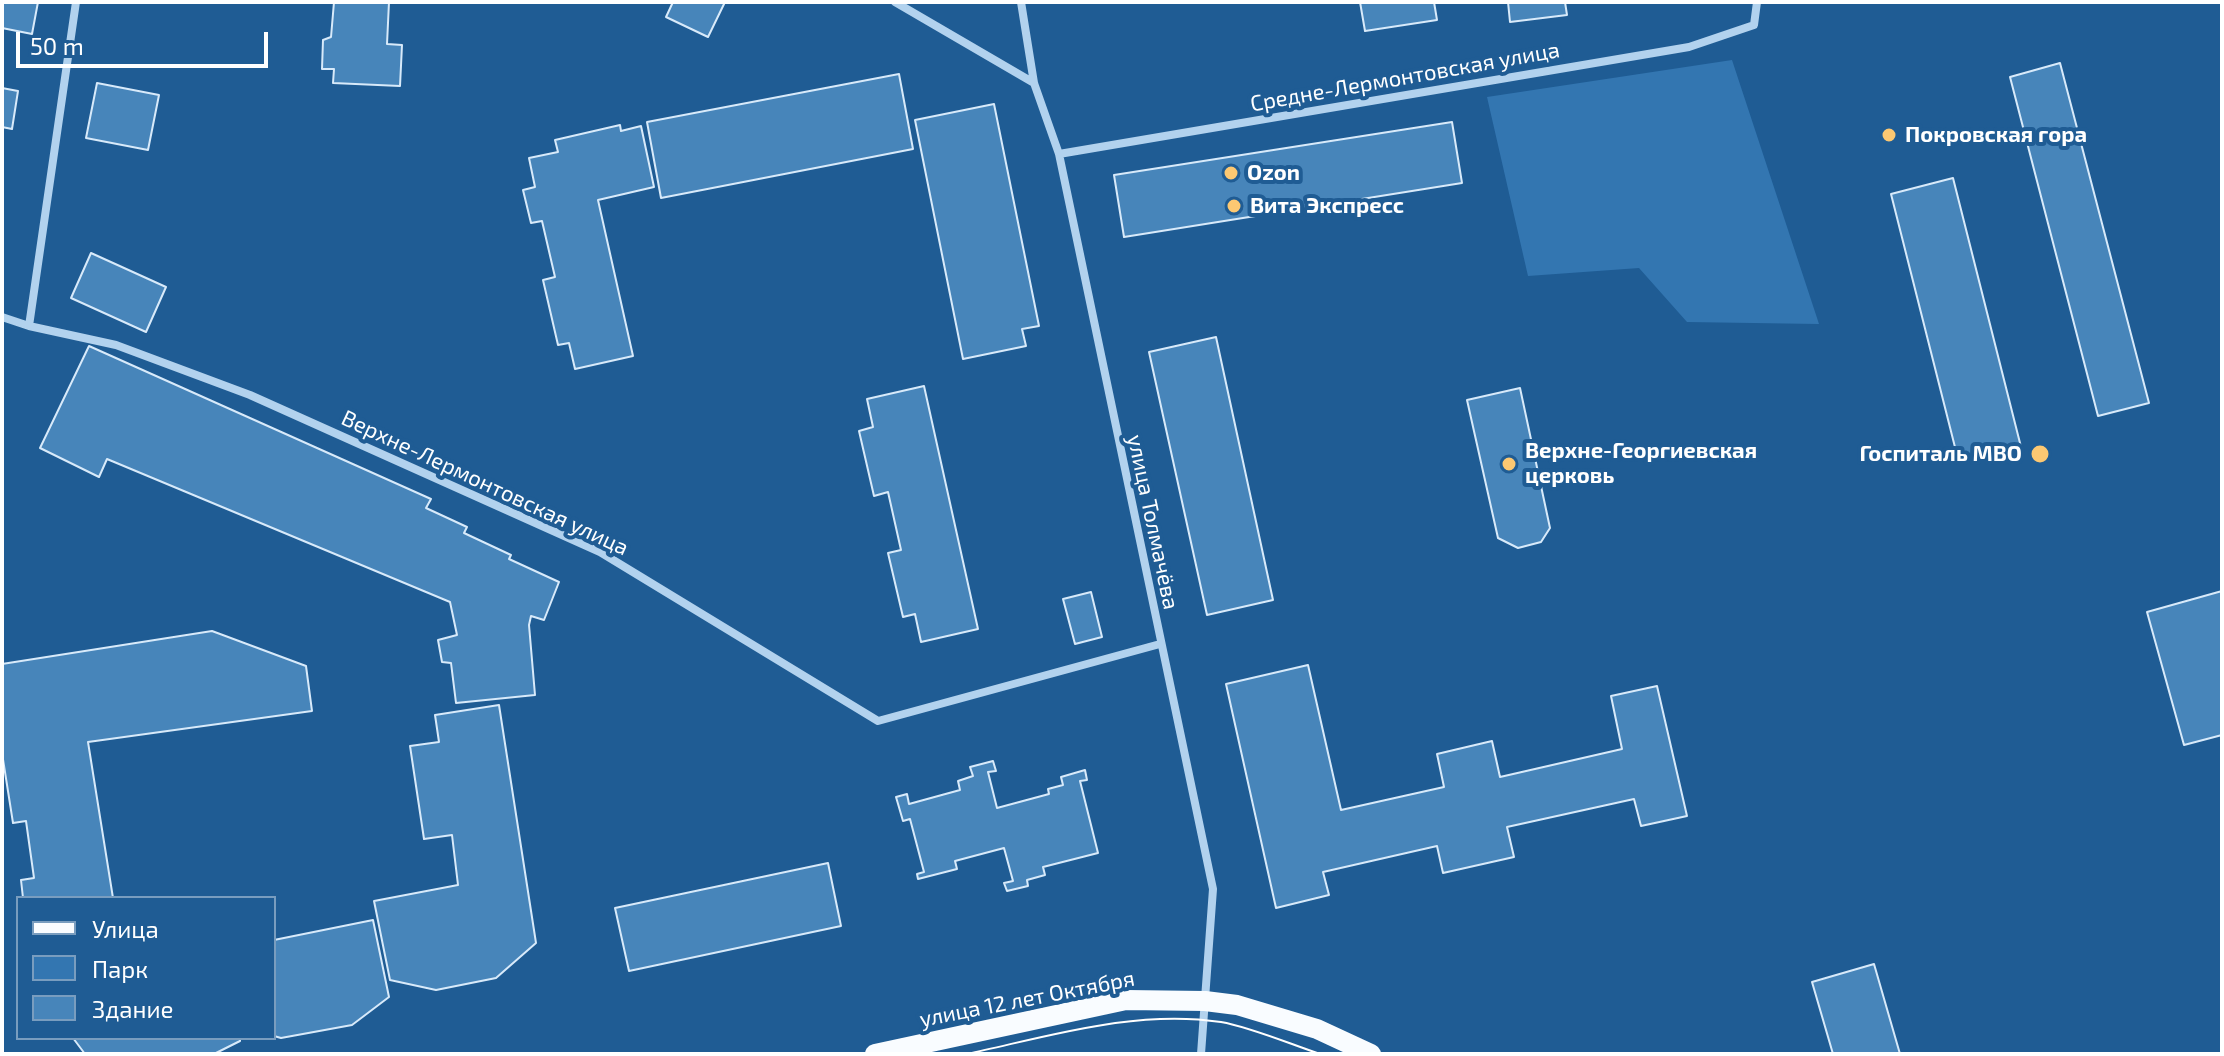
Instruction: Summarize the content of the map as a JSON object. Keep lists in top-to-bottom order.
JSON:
{
  "streets": {
    "main road": ["улица 12 лет Октября"],
    "street": ["Средне-Лермонтовская улица", "Верхне-Лермонтовская улица", "улица Толмачёва"]
  },
  "crossings": [
    ["Средне-Лермонтовская улица", "улица Толмачёва"],
    ["Верхне-Лермонтовская улица", "улица Толмачёва"],
    ["улица Толмачёва", "улица 12 лет Октября"]
  ],
  "places": [
    "Покровская гора",
    "Ozon",
    "Вита Экспресс",
    "Госпиталь МВО",
    "Верхне-Георгиевская церковь"
  ],
  "legend": ["Улица", "Парк", "Здание"],
  "scale_bar": "50 m"
}
